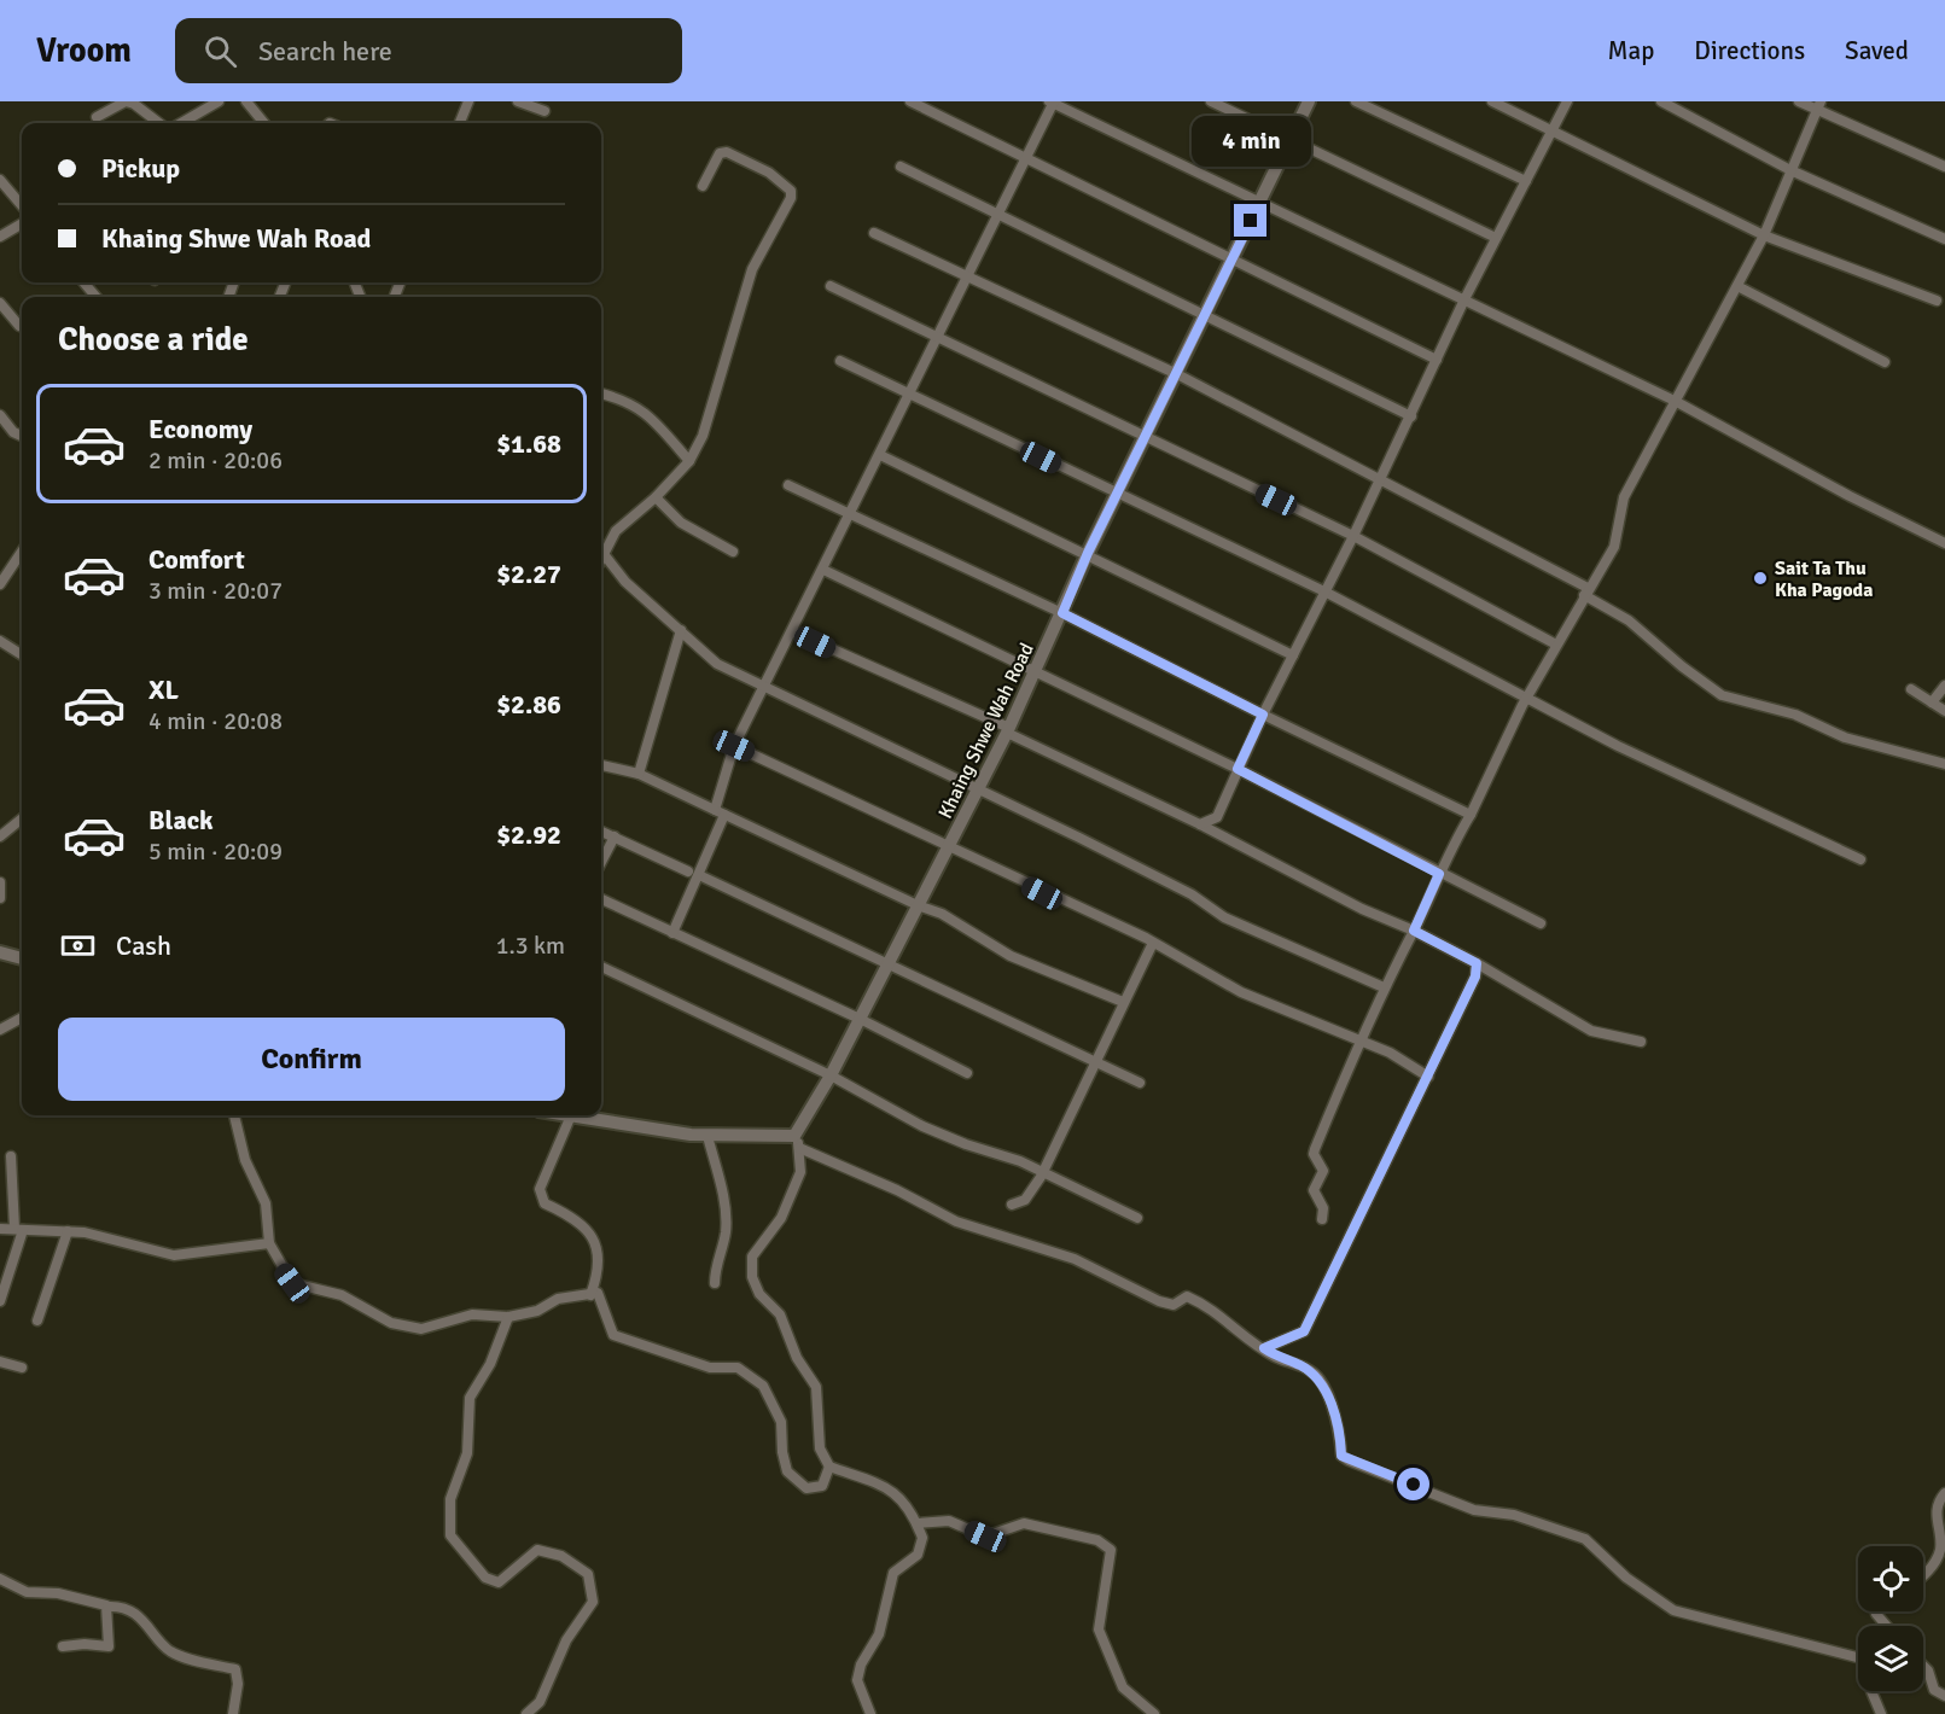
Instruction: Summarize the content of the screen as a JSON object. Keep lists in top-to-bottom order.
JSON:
{
  "streets": {
    "street": ["Khaing Shwe Wah Road"]
  },
  "places": ["Sait Ta Thu Kha Pagoda"],
  "page": {
    "header": "Vroom",
    "search": "Search here",
    "nav": ["Map", "Directions", "Saved"],
    "bubble": "4 min",
    "banner": ["Pickup", "Khaing Shwe Wah Road"],
    "heading": "Choose a ride",
    "list": [
      {
        "name": "Economy",
        "note": "2 min · 20:06",
        "value": "$1.68"
      },
      {
        "name": "Comfort",
        "note": "3 min · 20:07",
        "value": "$2.27"
      },
      {
        "name": "XL",
        "note": "4 min · 20:08",
        "value": "$2.86"
      },
      {
        "name": "Black",
        "note": "5 min · 20:09",
        "value": "$2.92"
      }
    ],
    "pay": ["Cash", "1.3 km"],
    "buttons": "Confirm"
  }
}
